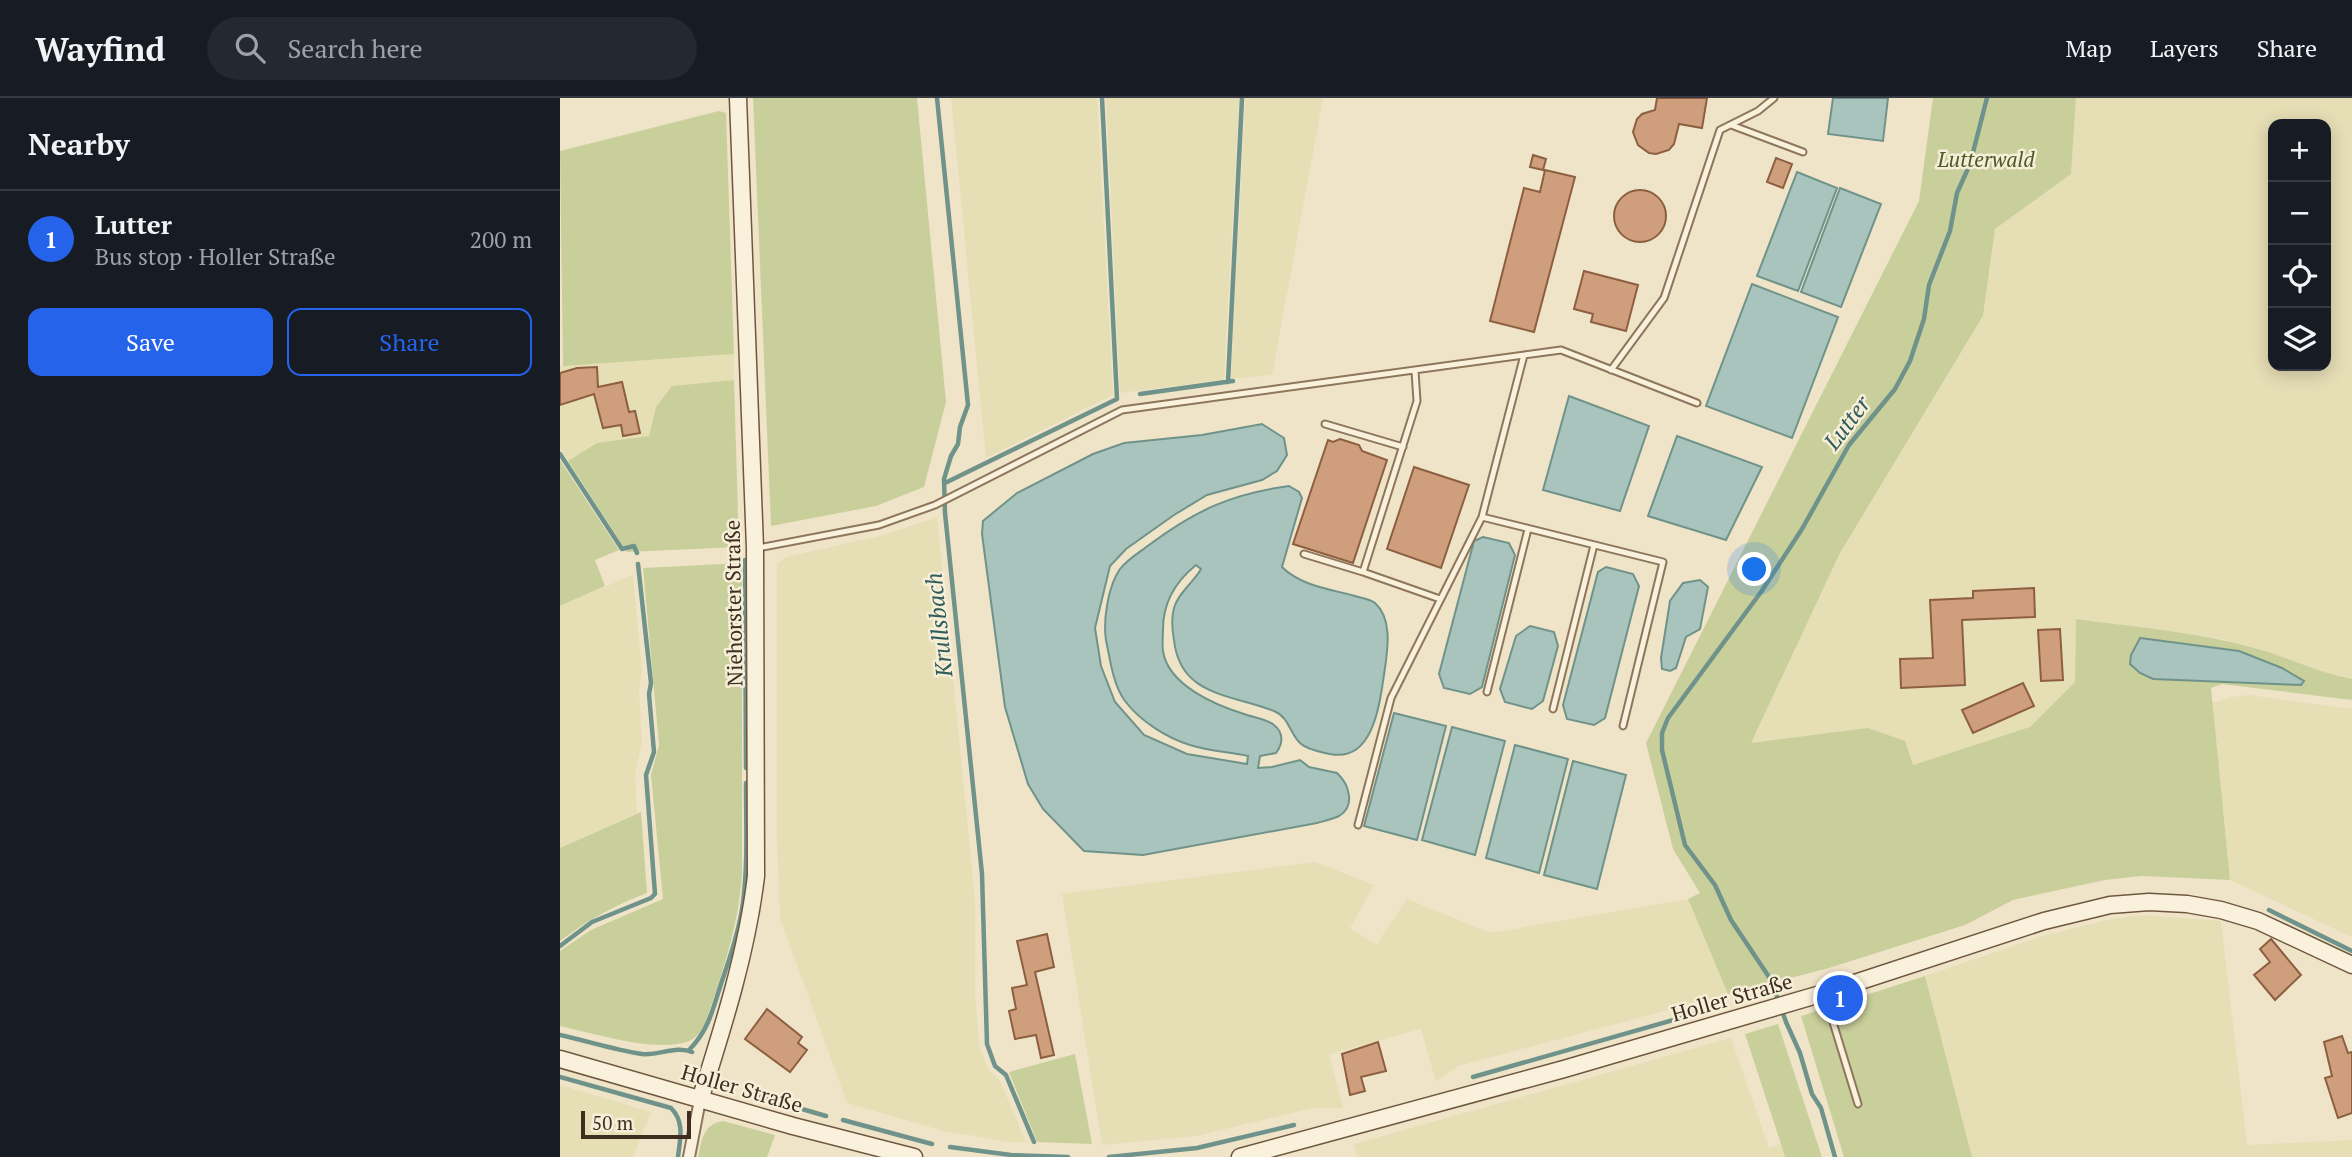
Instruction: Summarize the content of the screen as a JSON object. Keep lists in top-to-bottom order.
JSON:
{
  "streets": {
    "street": ["Niehorster Straße", "Holler Straße"]
  },
  "crossings": [
    ["Niehorster Straße", "Holler Straße"]
  ],
  "water": ["Lutter", "Krullsbach"],
  "parks": ["Lutterwald"],
  "scale_bar": "50 m",
  "page": {
    "header": "Wayfind",
    "search": "Search here",
    "nav": ["Map", "Layers", "Share"],
    "heading": "Nearby",
    "map_buttons": ["+", "−"],
    "list": [
      {
        "mark": "1",
        "name": "Lutter",
        "note": "Bus stop · Holler Straße",
        "value": "200 m"
      }
    ],
    "buttons": ["Save", "Share"],
    "pins": "1",
    "scale": "50 m"
  }
}
